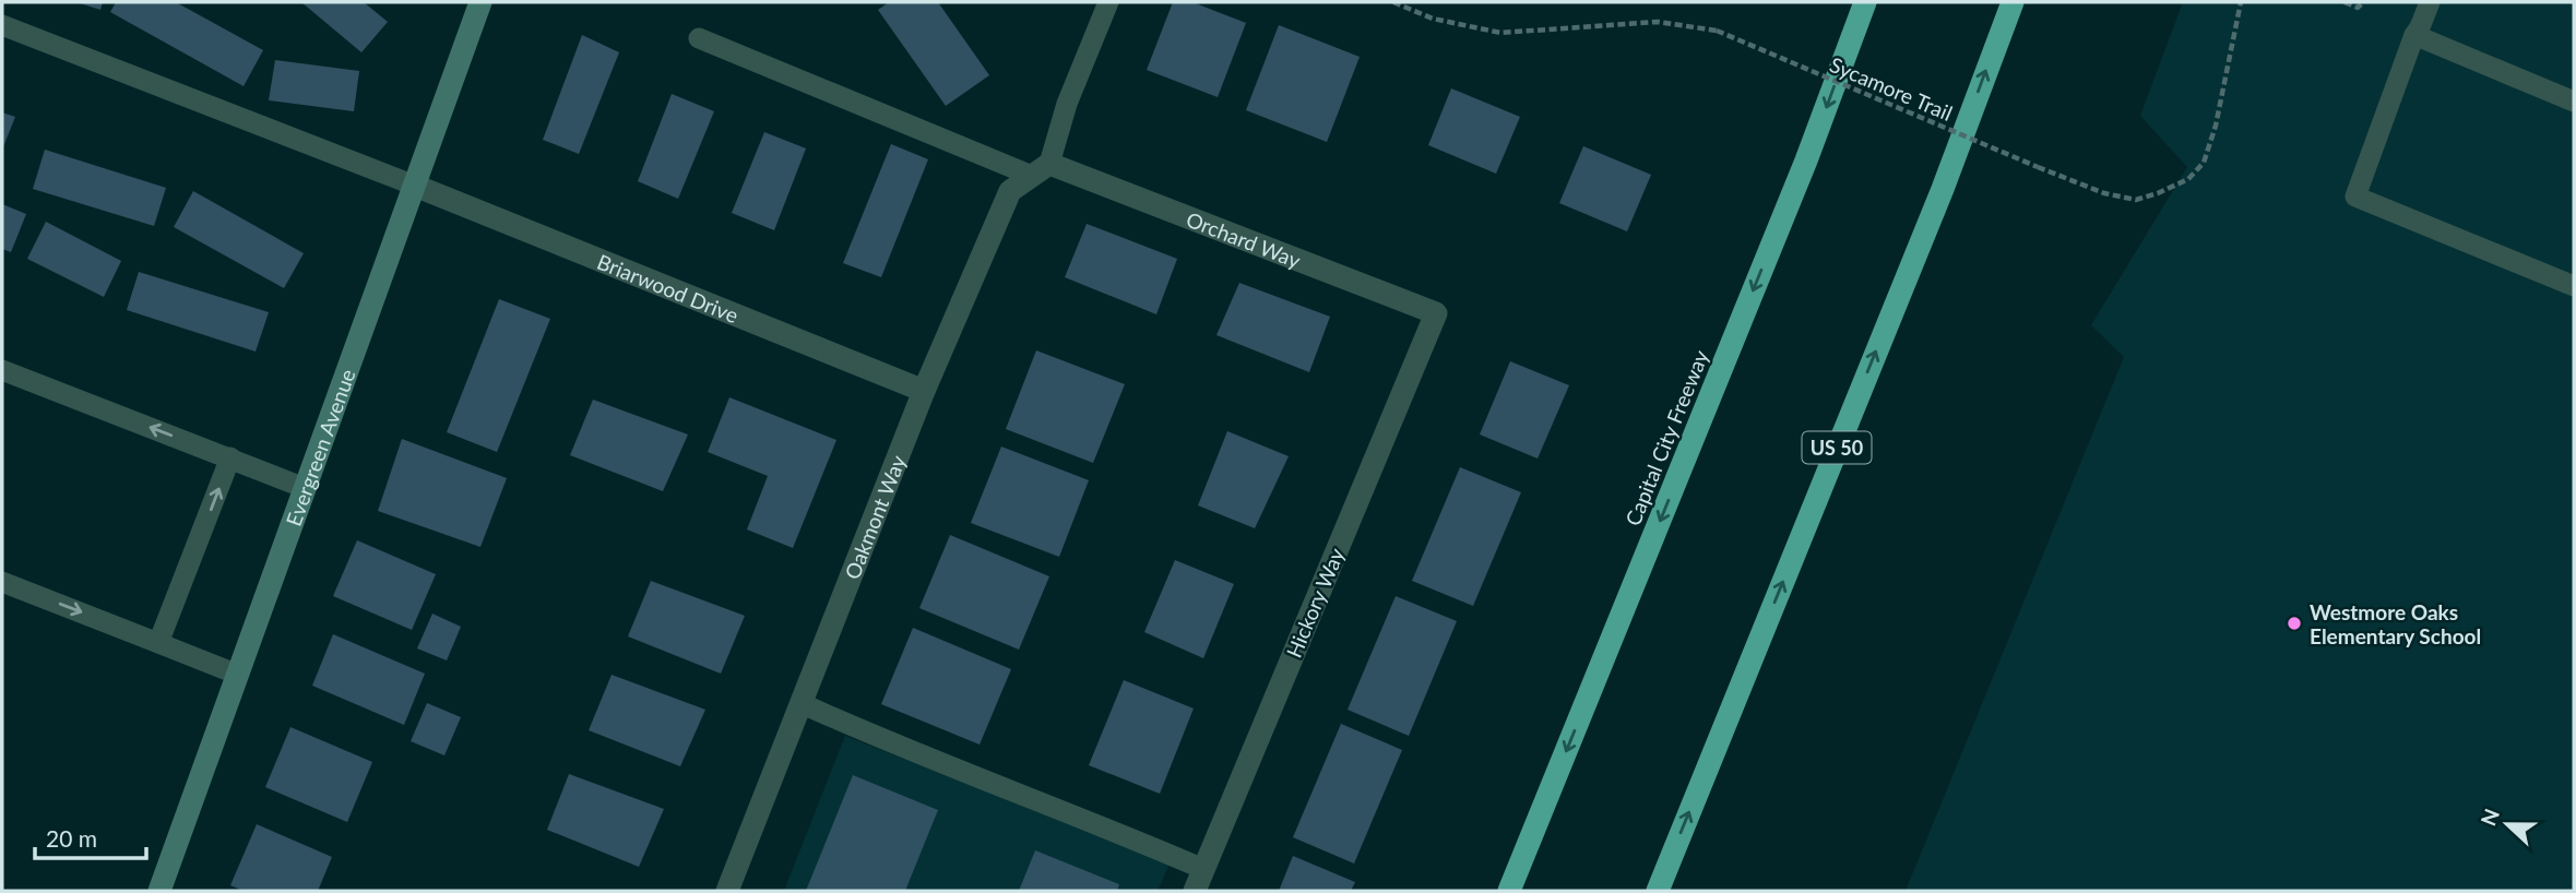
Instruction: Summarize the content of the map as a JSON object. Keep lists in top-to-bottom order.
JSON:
{
  "streets": {
    "highway": ["Capital City Freeway", "US 50"],
    "street": [
      "Orchard Way",
      "Briarwood Drive",
      "Evergreen Avenue",
      "Oakmont Way",
      "Hickory Way"
    ],
    "path": ["Sycamore Trail"]
  },
  "crossings": [
    ["Orchard Way", "Oakmont Way"],
    ["Orchard Way", "Hickory Way"],
    ["Briarwood Drive", "Evergreen Avenue"],
    ["Briarwood Drive", "Oakmont Way"]
  ],
  "places": ["Westmore Oaks Elementary School"],
  "scale_bar": "20 m",
  "north": "left"
}
